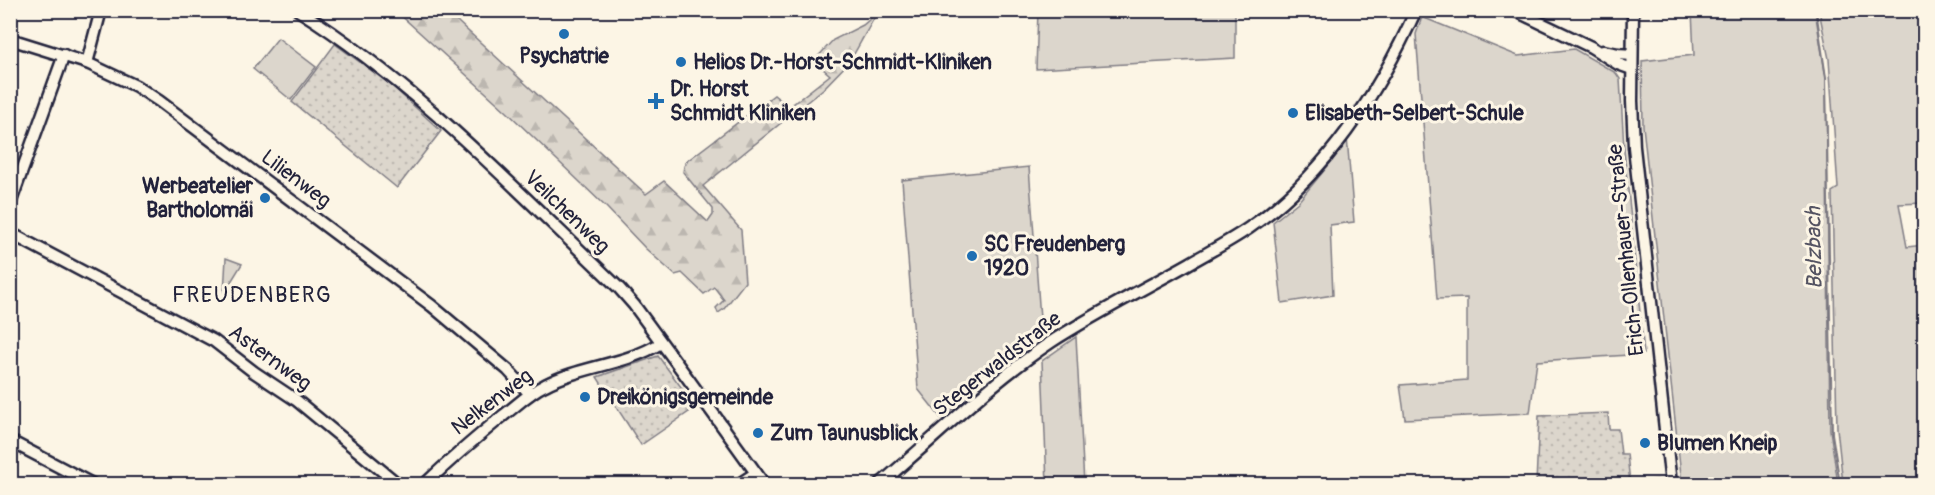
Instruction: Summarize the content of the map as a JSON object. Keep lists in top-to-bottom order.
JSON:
{
  "streets": {
    "street": [
      "Lilienweg",
      "Veilchenweg",
      "Erich-Ollenhauer-Straße",
      "Asternweg",
      "Stegerwaldstraße",
      "Nelkenweg"
    ]
  },
  "crossings": [
    ["Lilienweg", "Nelkenweg"],
    ["Veilchenweg", "Nelkenweg"]
  ],
  "districts": ["FREUDENBERG"],
  "water": ["Belzbach"],
  "places": {
    "other": [
      "Psychatrie",
      "Helios Dr.-Horst-Schmidt-Kliniken",
      "Elisabeth-Selbert-Schule",
      "Werbeatelier Bartholomäi",
      "SC Freudenberg 1920",
      "Dreikönigsgemeinde",
      "Zum Taunusblick",
      "Blumen Kneip"
    ],
    "health": ["Dr. Horst Schmidt Kliniken"]
  }
}
